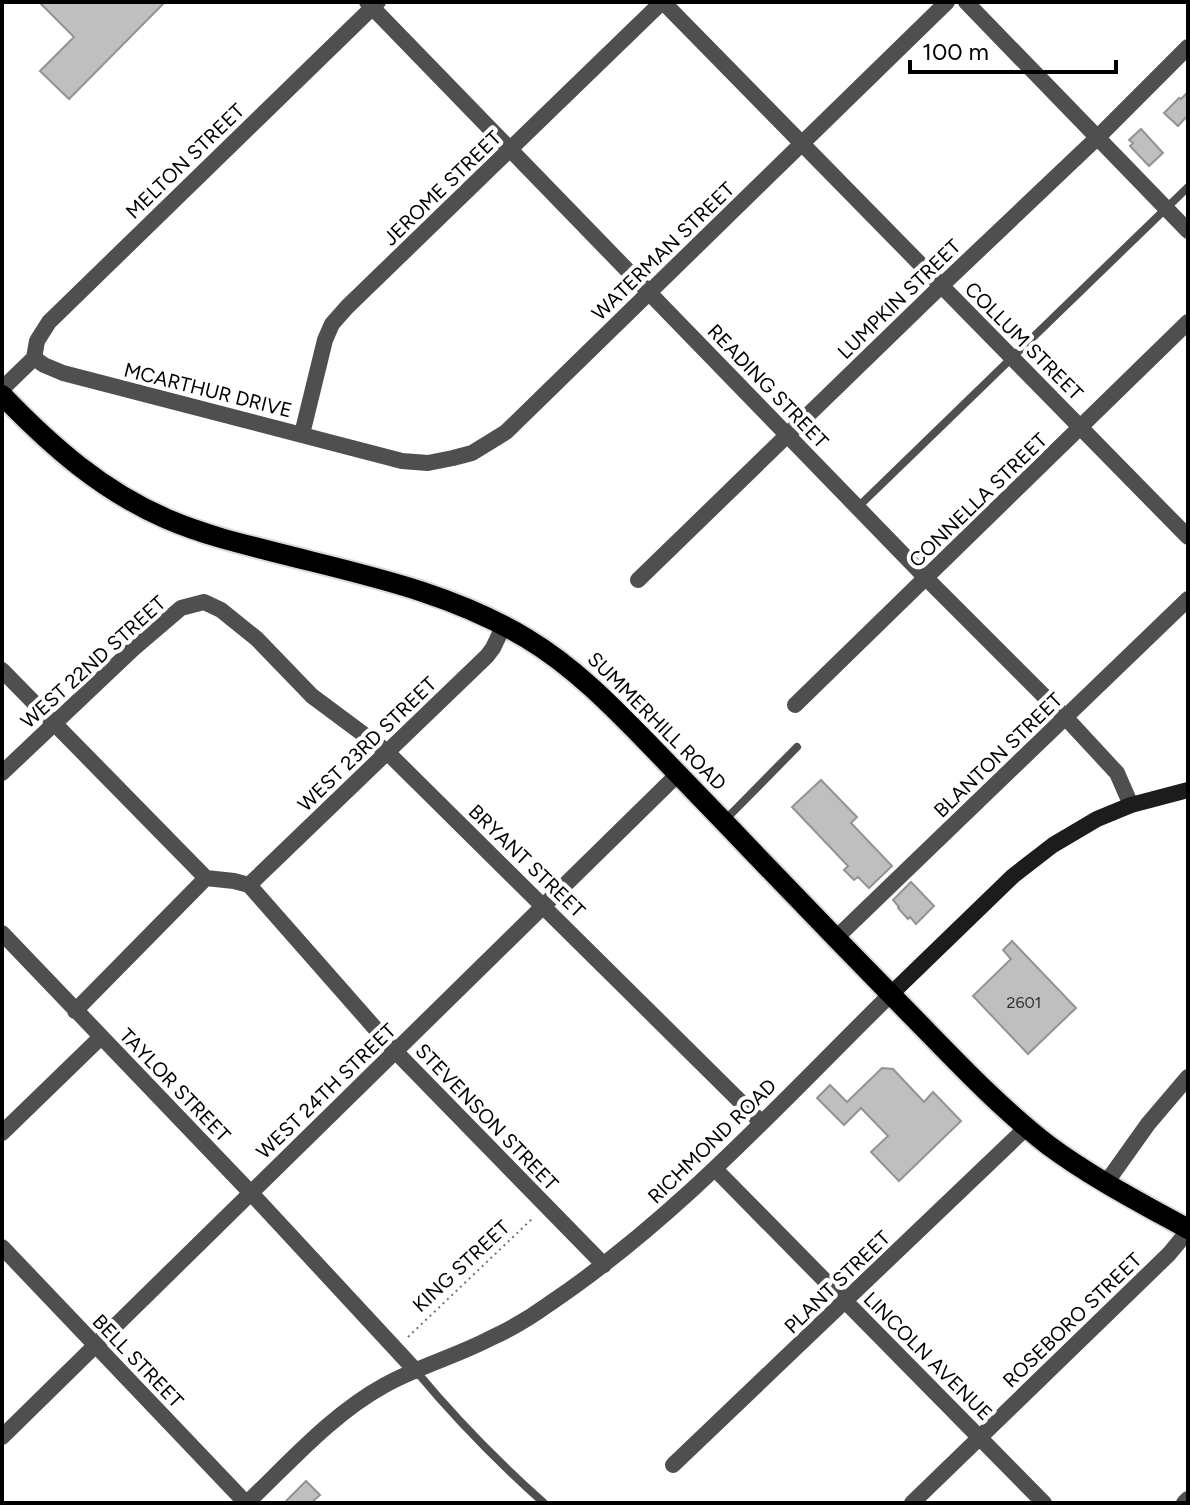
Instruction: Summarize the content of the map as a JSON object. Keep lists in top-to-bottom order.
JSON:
{
  "streets": {
    "main road": ["SUMMERHILL ROAD", "RICHMOND ROAD"],
    "street": [
      "MELTON STREET",
      "JEROME STREET",
      "WATERMAN STREET",
      "LUMPKIN STREET",
      "COLLUM STREET",
      "READING STREET",
      "MCARTHUR DRIVE",
      "CONNELLA STREET",
      "WEST 22ND STREET",
      "WEST 23RD STREET",
      "BLANTON STREET",
      "BRYANT STREET",
      "TAYLOR STREET",
      "WEST 24TH STREET",
      "STEVENSON STREET",
      "PLANT STREET",
      "ROSEBORO STREET",
      "LINCOLN AVENUE",
      "BELL STREET"
    ],
    "path": ["KING STREET"]
  },
  "crossings": [
    ["MELTON STREET", "READING STREET"],
    ["MELTON STREET", "MCARTHUR DRIVE"],
    ["JEROME STREET", "COLLUM STREET"],
    ["JEROME STREET", "READING STREET"],
    ["JEROME STREET", "MCARTHUR DRIVE"],
    ["WATERMAN STREET", "COLLUM STREET"],
    ["WATERMAN STREET", "READING STREET"],
    ["WATERMAN STREET", "MCARTHUR DRIVE"],
    ["LUMPKIN STREET", "COLLUM STREET"],
    ["LUMPKIN STREET", "READING STREET"],
    ["COLLUM STREET", "CONNELLA STREET"],
    ["READING STREET", "CONNELLA STREET"],
    ["READING STREET", "BLANTON STREET"],
    ["READING STREET", "RICHMOND ROAD"],
    ["WEST 22ND STREET", "BRYANT STREET"],
    ["SUMMERHILL ROAD", "WEST 23RD STREET"],
    ["SUMMERHILL ROAD", "BLANTON STREET"],
    ["SUMMERHILL ROAD", "WEST 24TH STREET"],
    ["SUMMERHILL ROAD", "RICHMOND ROAD"],
    ["SUMMERHILL ROAD", "PLANT STREET"],
    ["SUMMERHILL ROAD", "ROSEBORO STREET"],
    ["WEST 23RD STREET", "BRYANT STREET"],
    ["WEST 23RD STREET", "STEVENSON STREET"],
    ["BRYANT STREET", "WEST 24TH STREET"],
    ["BRYANT STREET", "RICHMOND ROAD"],
    ["TAYLOR STREET", "WEST 24TH STREET"],
    ["TAYLOR STREET", "RICHMOND ROAD"],
    ["TAYLOR STREET", "KING STREET"],
    ["WEST 24TH STREET", "STEVENSON STREET"],
    ["WEST 24TH STREET", "BELL STREET"],
    ["STEVENSON STREET", "RICHMOND ROAD"],
    ["STEVENSON STREET", "KING STREET"],
    ["RICHMOND ROAD", "LINCOLN AVENUE"],
    ["RICHMOND ROAD", "BELL STREET"],
    ["PLANT STREET", "LINCOLN AVENUE"],
    ["ROSEBORO STREET", "LINCOLN AVENUE"]
  ],
  "house_numbers": ["2601"],
  "scale_bar": "100 m"
}
